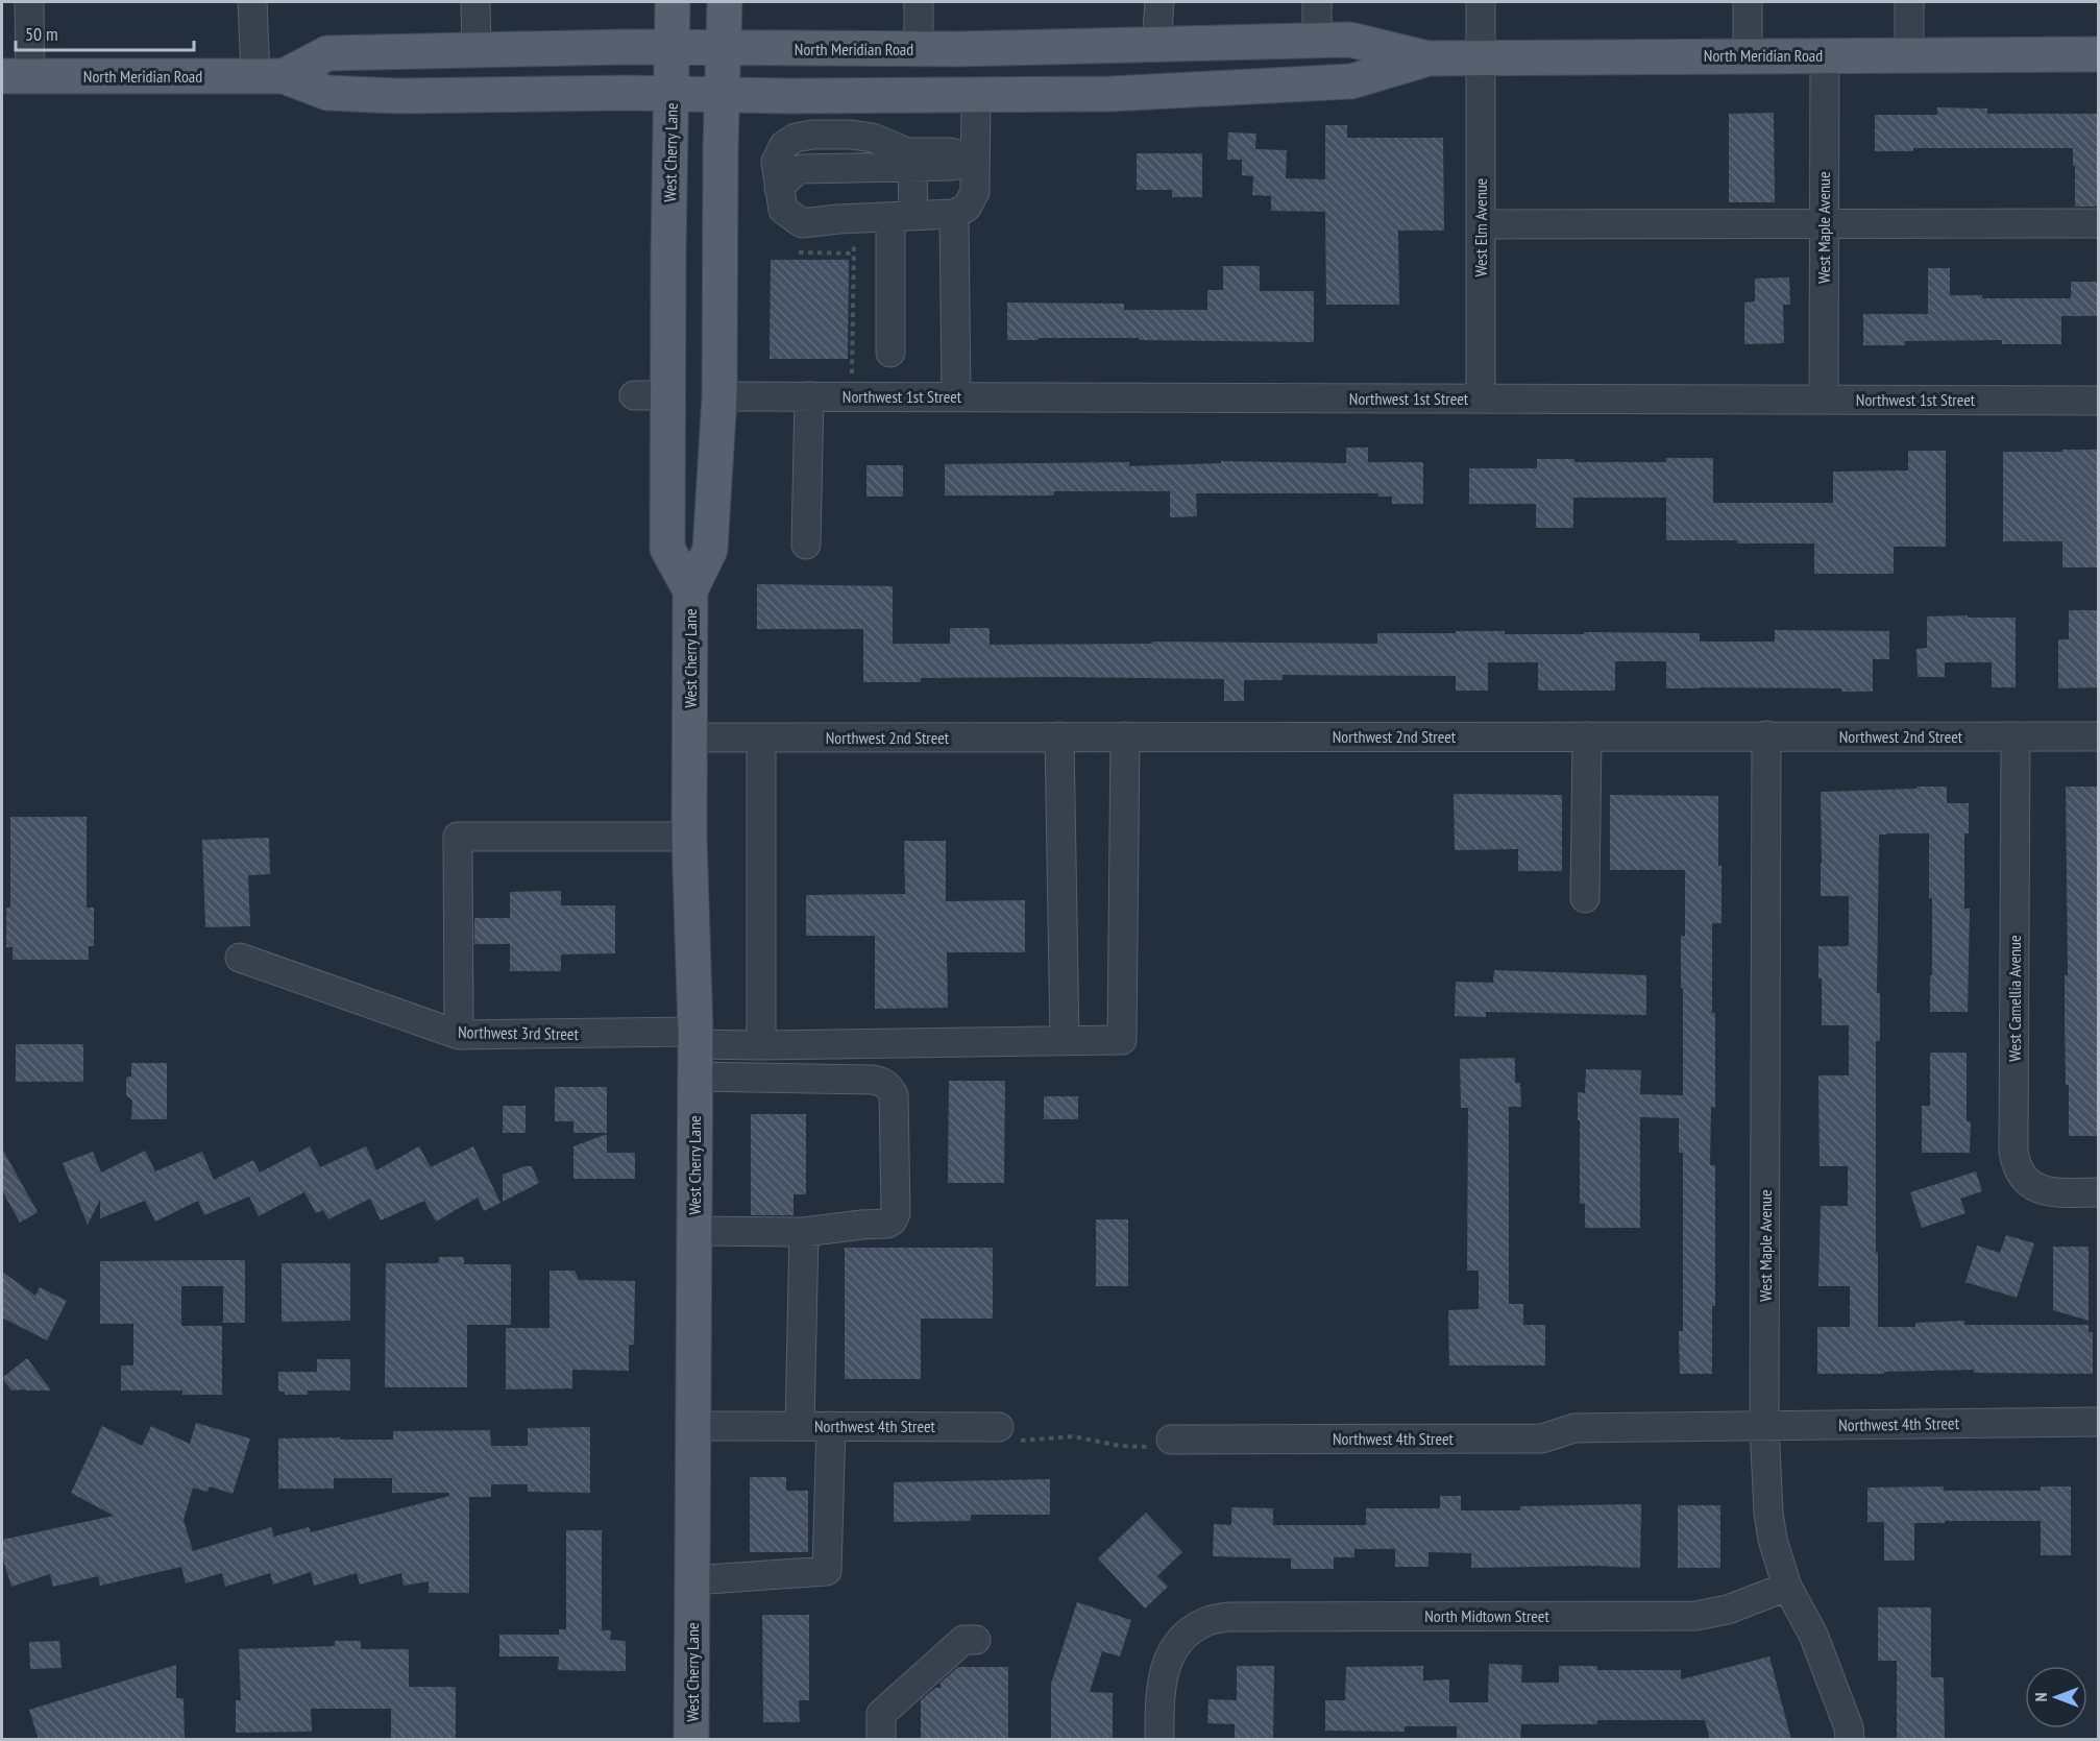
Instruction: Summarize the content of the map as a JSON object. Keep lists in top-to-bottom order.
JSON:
{
  "streets": {
    "main road": ["North Meridian Road", "West Cherry Lane"],
    "street": [
      "West Elm Avenue",
      "West Maple Avenue",
      "Northwest 1st Street",
      "Northwest 2nd Street",
      "West Camellia Avenue",
      "Northwest 3rd Street",
      "Northwest 4th Street",
      "North Midtown Street"
    ]
  },
  "crossings": [
    ["North Meridian Road", "West Cherry Lane"],
    ["North Meridian Road", "West Elm Avenue"],
    ["North Meridian Road", "West Maple Avenue"],
    ["West Cherry Lane", "Northwest 1st Street"],
    ["West Cherry Lane", "Northwest 2nd Street"],
    ["West Cherry Lane", "Northwest 3rd Street"],
    ["West Cherry Lane", "Northwest 4th Street"],
    ["West Elm Avenue", "Northwest 1st Street"],
    ["West Maple Avenue", "Northwest 1st Street"],
    ["West Maple Avenue", "Northwest 2nd Street"],
    ["West Maple Avenue", "Northwest 4th Street"],
    ["West Maple Avenue", "North Midtown Street"],
    ["Northwest 2nd Street", "West Camellia Avenue"]
  ],
  "scale_bar": "50 m",
  "north": "left"
}
